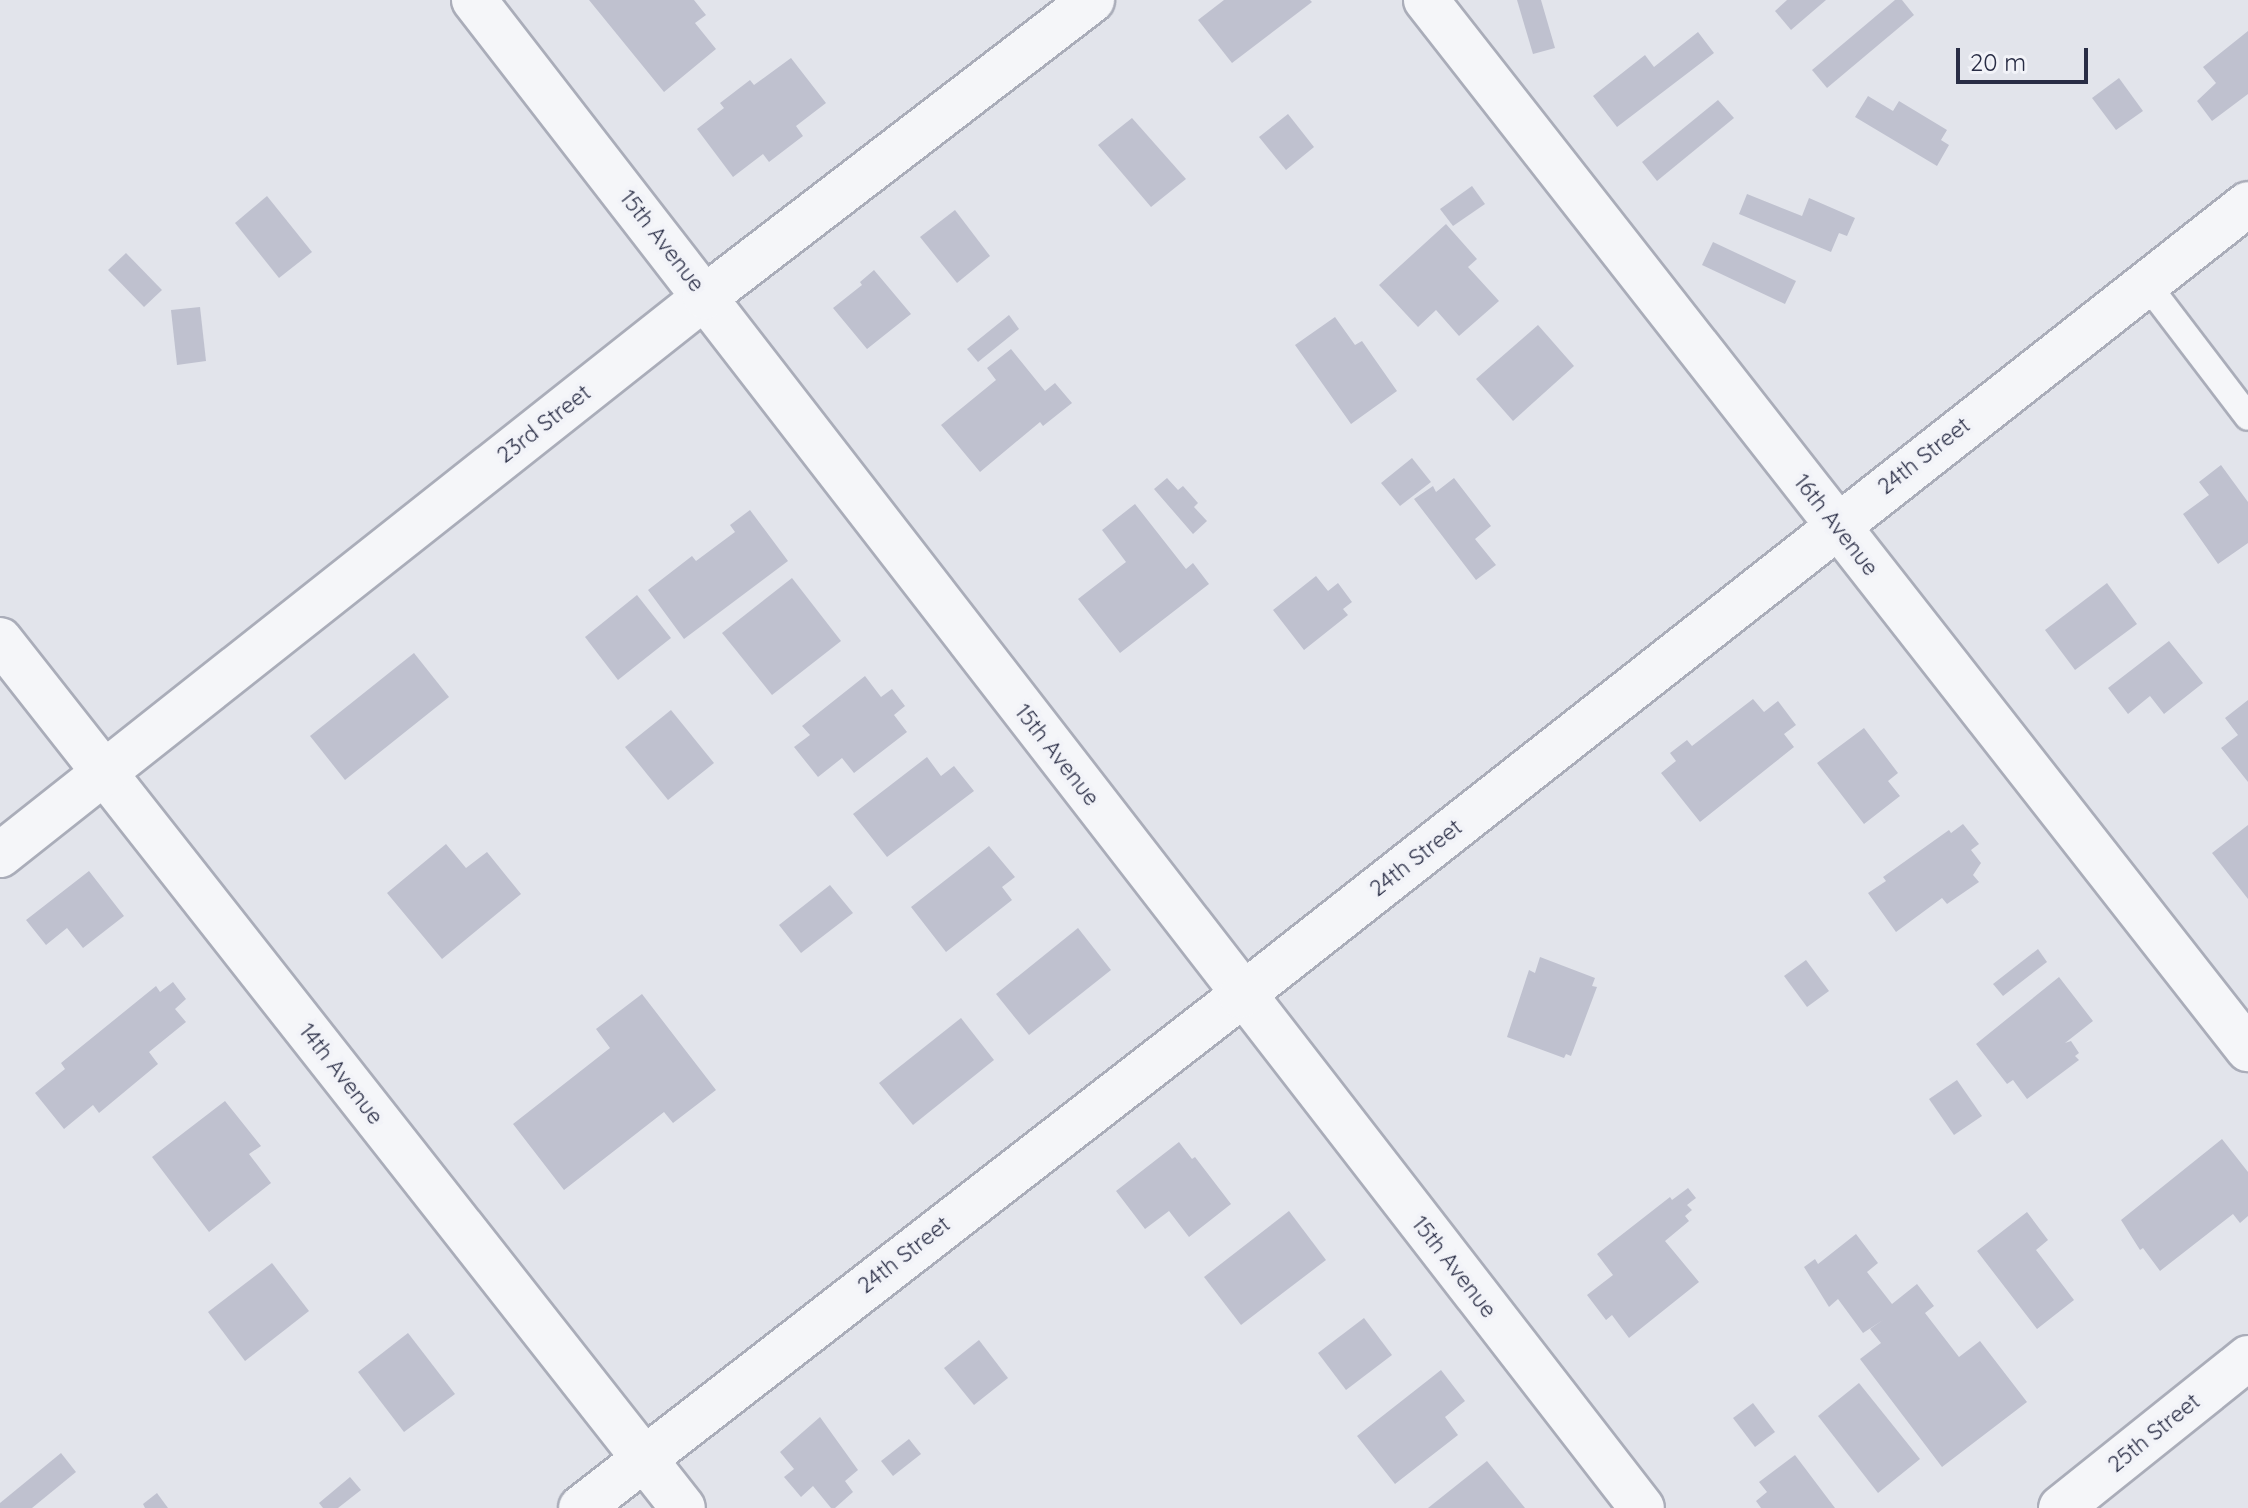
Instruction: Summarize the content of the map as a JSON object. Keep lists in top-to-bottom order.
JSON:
{
  "streets": {
    "street": [
      "15th Avenue",
      "23rd Street",
      "24th Street",
      "16th Avenue",
      "14th Avenue",
      "25th Street"
    ]
  },
  "crossings": [
    ["15th Avenue", "23rd Street"],
    ["15th Avenue", "24th Street"],
    ["23rd Street", "14th Avenue"],
    ["24th Street", "16th Avenue"],
    ["24th Street", "14th Avenue"]
  ],
  "scale_bar": "20 m"
}
